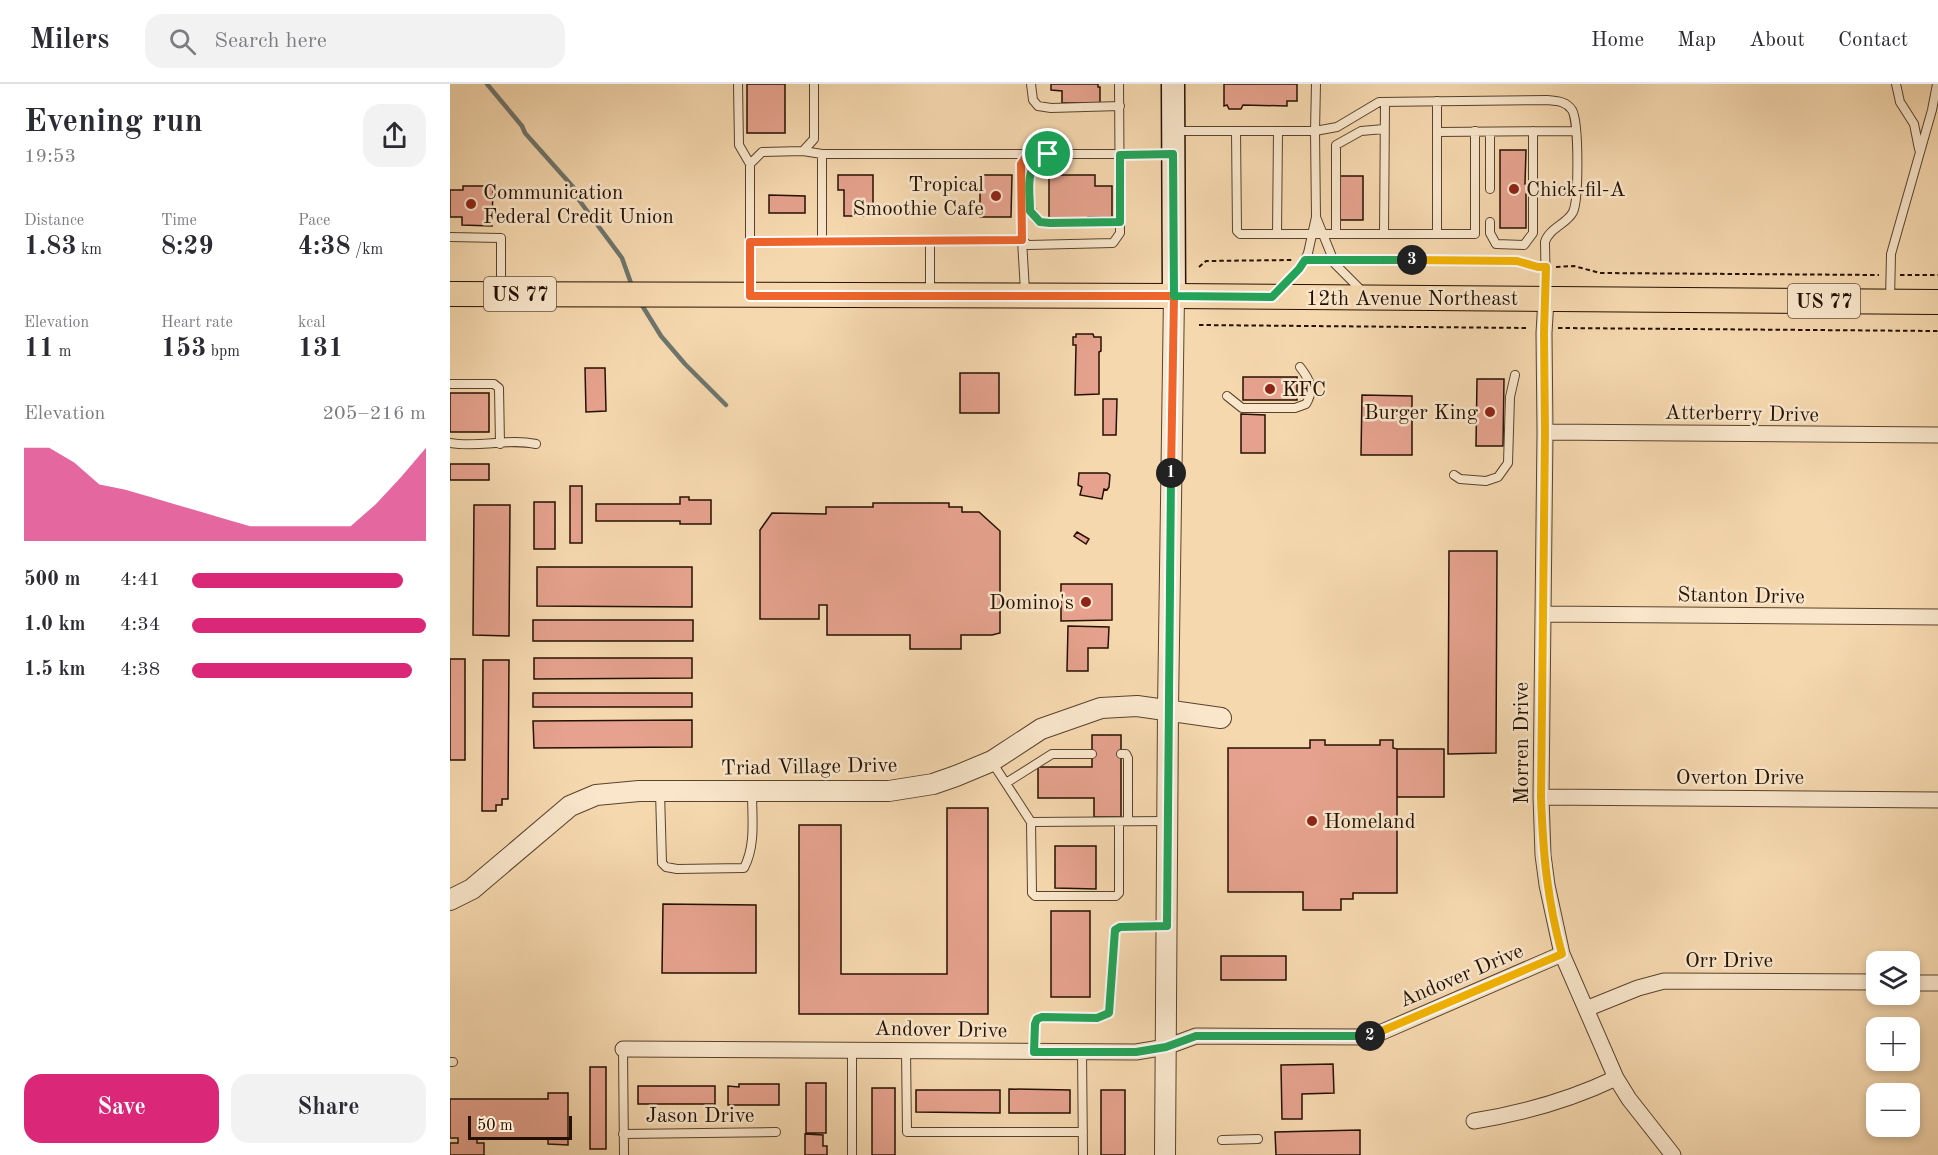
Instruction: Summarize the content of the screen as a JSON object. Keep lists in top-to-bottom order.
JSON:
{
  "streets": {
    "main road": ["US 77", "12th Avenue Northeast"],
    "street": [
      "Atterberry Drive",
      "Stanton Drive",
      "Morren Drive",
      "Triad Village Drive",
      "Overton Drive",
      "Orr Drive",
      "Andover Drive"
    ],
    "lane": ["Jason Drive"]
  },
  "crossings": [
    ["US 77", "12th Avenue Northeast"],
    ["12th Avenue Northeast", "Morren Drive"],
    ["Atterberry Drive", "Morren Drive"],
    ["Stanton Drive", "Morren Drive"],
    ["Morren Drive", "Overton Drive"],
    ["Morren Drive", "Orr Drive"],
    ["Morren Drive", "Andover Drive"]
  ],
  "places": [
    "Chick-fil-A",
    "Tropical Smoothie Cafe",
    "Communication Federal Credit Union",
    "KFC",
    "Burger King",
    "Domino's",
    "Homeland"
  ],
  "scale_bar": "50 m",
  "page": {
    "header": "Milers",
    "search": "Search here",
    "nav": [
      "Home",
      "Map",
      "About",
      "Contact"
    ],
    "heading": ["Evening run", "19:53"],
    "stats": [
      ["Distance", "1.83 km"],
      ["Time", "8:29"],
      ["Pace", "4:38 /km"],
      ["Elevation", "11 m"],
      ["Heart rate", "153 bpm"],
      ["kcal", "131"]
    ],
    "pins": ["3", "1", "2"],
    "chart": ["Elevation", "205–216 m"],
    "list": [
      {
        "name": "500 m",
        "note": "4:41"
      },
      {
        "name": "1.0 km",
        "note": "4:34"
      },
      {
        "name": "1.5 km",
        "note": "4:38"
      }
    ],
    "map_buttons": ["+", "−"],
    "buttons": ["Save", "Share"],
    "scale": "50 m"
  }
}
